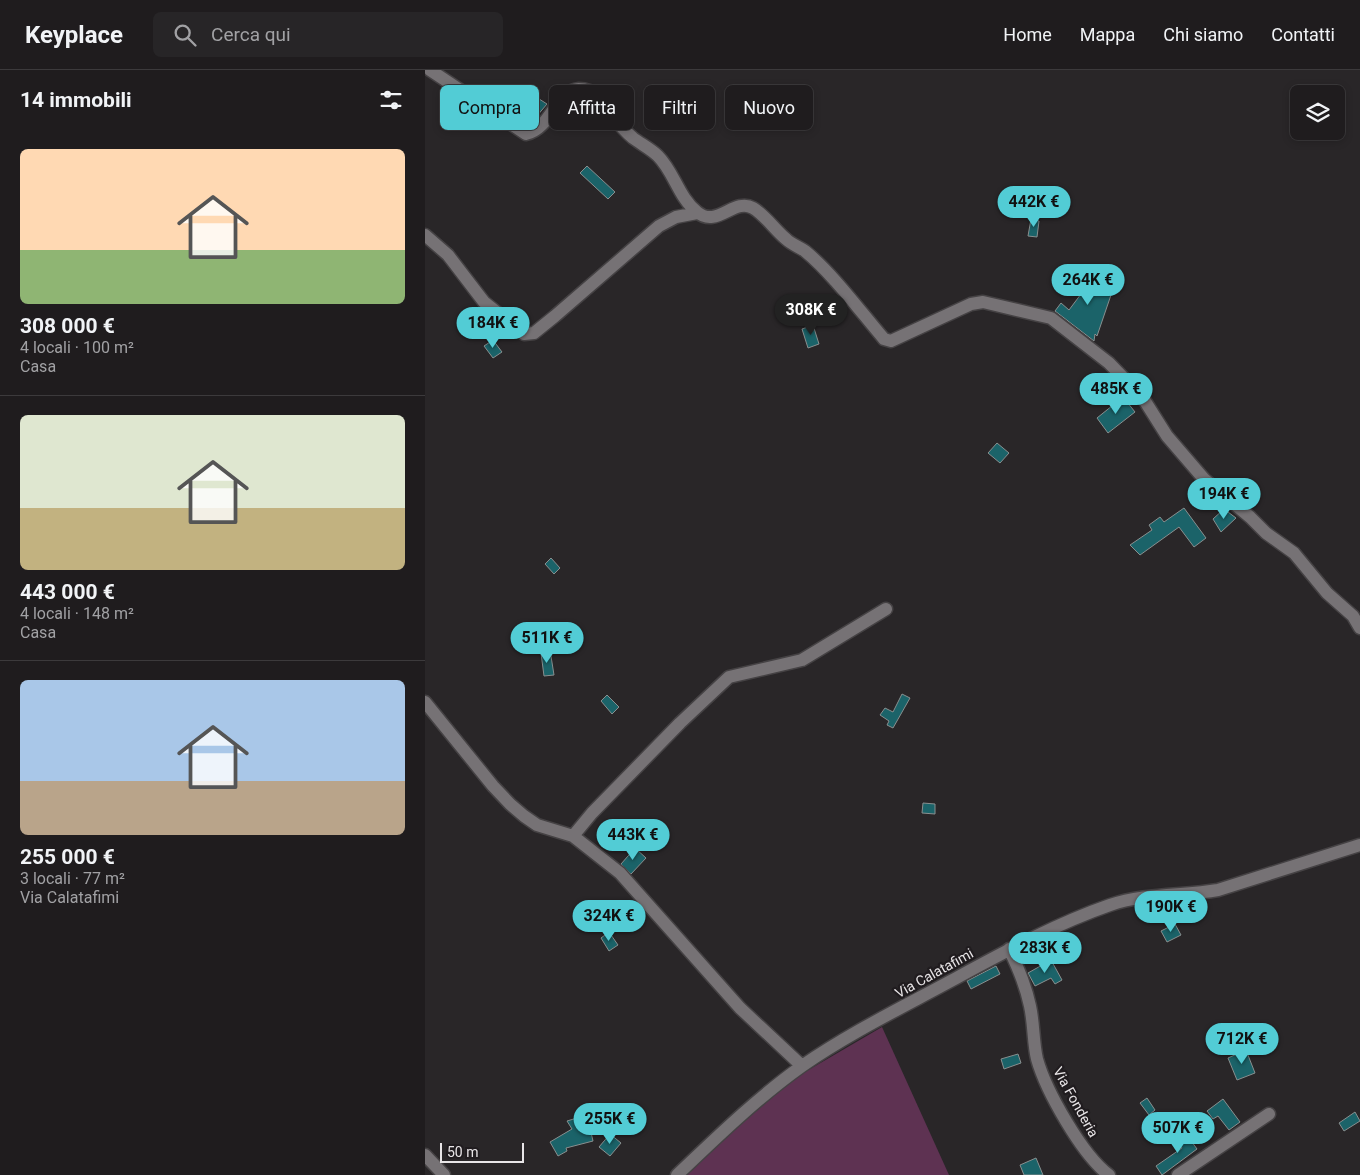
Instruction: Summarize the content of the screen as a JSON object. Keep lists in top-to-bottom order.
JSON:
{
  "streets": {
    "street": ["Via Calatafimi", "Via Fonderia"]
  },
  "crossings": [
    ["Via Calatafimi", "Via Fonderia"]
  ],
  "scale_bar": "50 m",
  "page": {
    "header": "Keyplace",
    "search": "Cerca qui",
    "nav": [
      "Home",
      "Mappa",
      "Chi siamo",
      "Contatti"
    ],
    "heading": "14 immobili",
    "chip": [
      "Compra",
      "Affitta",
      "Filtri",
      "Nuovo"
    ],
    "list": [
      {
        "name": "308 000 €",
        "note": "4 locali · 100 m² · Casa"
      },
      {
        "name": "443 000 €",
        "note": "4 locali · 148 m² · Casa"
      },
      {
        "name": "255 000 €",
        "note": "3 locali · 77 m² · Via Calatafimi"
      }
    ],
    "price": [
      "442K €",
      "264K €",
      "308K €",
      "184K €",
      "485K €",
      "194K €",
      "511K €",
      "443K €",
      "190K €",
      "324K €",
      "283K €",
      "712K €",
      "255K €",
      "507K €"
    ],
    "scale": "50 m"
  }
}
